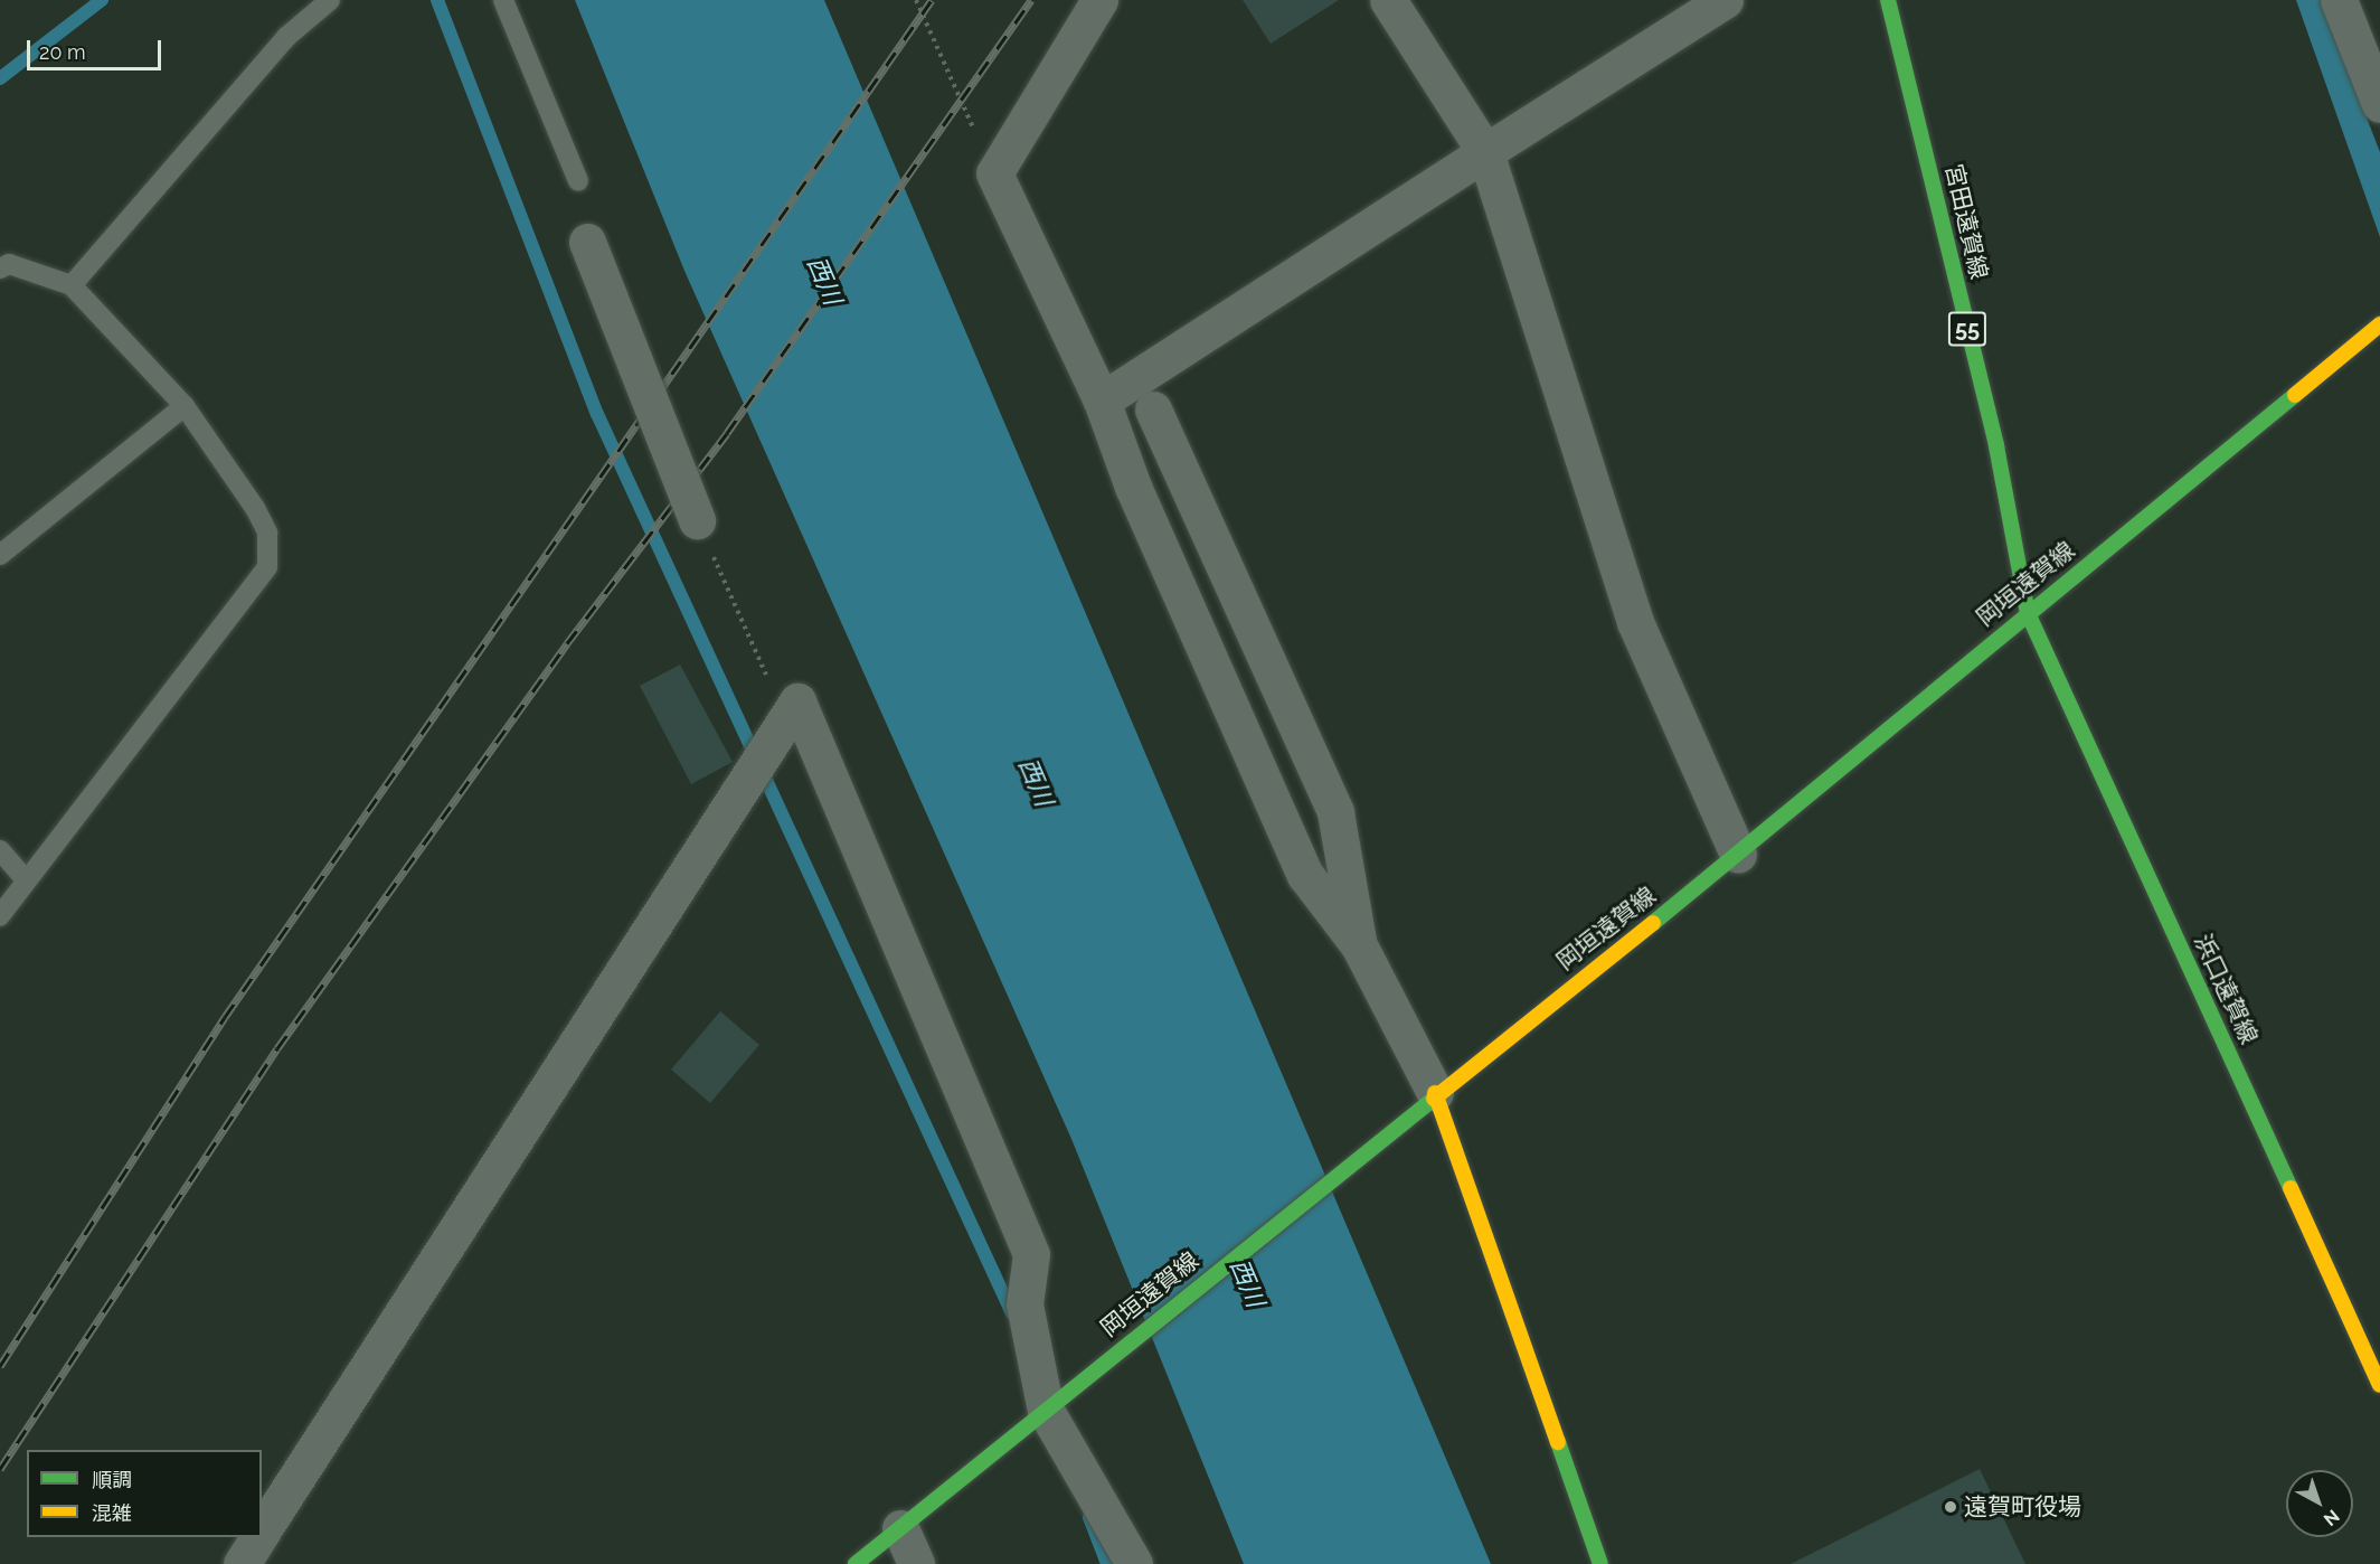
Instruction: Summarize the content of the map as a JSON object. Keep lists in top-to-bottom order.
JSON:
{
  "streets": {
    "main road": [
      "宮田遠賀線",
      "55",
      "岡垣遠賀線",
      "浜口遠賀線"
    ]
  },
  "crossings": [
    ["宮田遠賀線", "岡垣遠賀線"],
    ["宮田遠賀線", "浜口遠賀線"],
    ["岡垣遠賀線", "浜口遠賀線"]
  ],
  "water": ["西川"],
  "places": ["遠賀町役場"],
  "legend": ["順調", "混雑"],
  "scale_bar": "20 m",
  "north": "bottom right"
}
